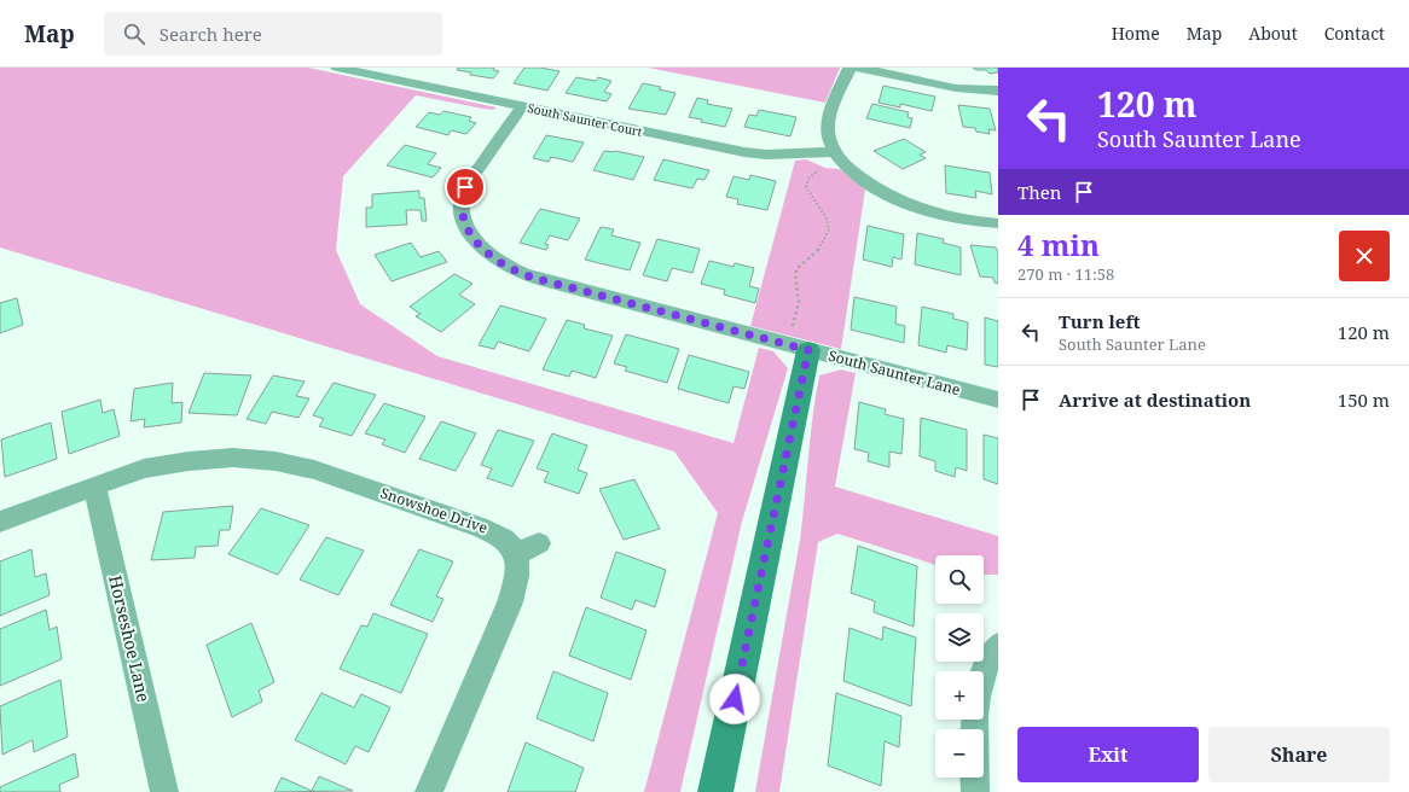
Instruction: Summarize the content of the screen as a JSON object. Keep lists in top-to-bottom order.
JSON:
{
  "streets": {
    "street": [
      "South Saunter Court",
      "South Saunter Lane",
      "Snowshoe Drive",
      "Horseshoe Lane"
    ]
  },
  "crossings": [
    ["South Saunter Court", "South Saunter Lane"],
    ["Snowshoe Drive", "Horseshoe Lane"]
  ],
  "page": {
    "header": "Map",
    "search": "Search here",
    "nav": [
      "Home",
      "Map",
      "About",
      "Contact"
    ],
    "turn": ["120 m", "South Saunter Lane"],
    "then": "Then",
    "heading": ["4 min", "270 m · 11:58"],
    "list": [
      {
        "name": "Turn left",
        "note": "South Saunter Lane",
        "value": "120 m"
      },
      {
        "name": "Arrive at destination",
        "value": "150 m"
      }
    ],
    "map_buttons": ["+", "−"],
    "buttons": ["Exit", "Share"]
  }
}
